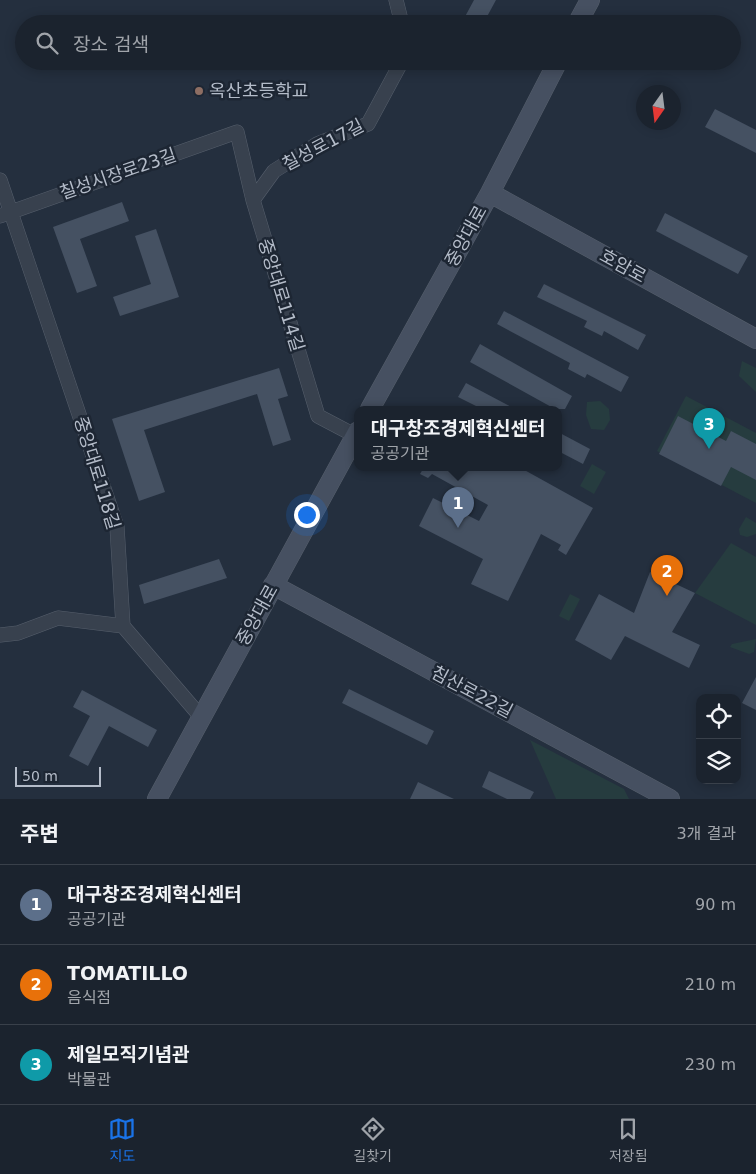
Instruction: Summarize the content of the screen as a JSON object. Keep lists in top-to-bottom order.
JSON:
{
  "streets": {
    "main road": ["중앙대로", "호암로", "침산로22길"],
    "street": [
      "칠성로17길",
      "칠성시장로23길",
      "중앙대로114길",
      "중앙대로118길"
    ]
  },
  "crossings": [
    ["칠성로17길", "중앙대로114길"],
    ["칠성시장로23길", "중앙대로114길"],
    ["칠성시장로23길", "중앙대로118길"],
    ["중앙대로", "호암로"],
    ["중앙대로", "침산로22길"]
  ],
  "places": ["옥산초등학교"],
  "scale_bar": "50 m",
  "north": "bottom",
  "page": {
    "search": "장소 검색",
    "popup": ["대구창조경제혁신센터", "공공기관"],
    "pins": ["3", "1", "2"],
    "scale": "50 m",
    "heading": ["주변", "3개 결과"],
    "list": [
      {
        "mark": "1",
        "name": "대구창조경제혁신센터",
        "note": "공공기관",
        "value": "90 m"
      },
      {
        "mark": "2",
        "name": "TOMATILLO",
        "note": "음식점",
        "value": "210 m"
      },
      {
        "mark": "3",
        "name": "제일모직기념관",
        "note": "박물관",
        "value": "230 m"
      }
    ],
    "nav": ["지도", "길찾기", "저장됨"]
  }
}
